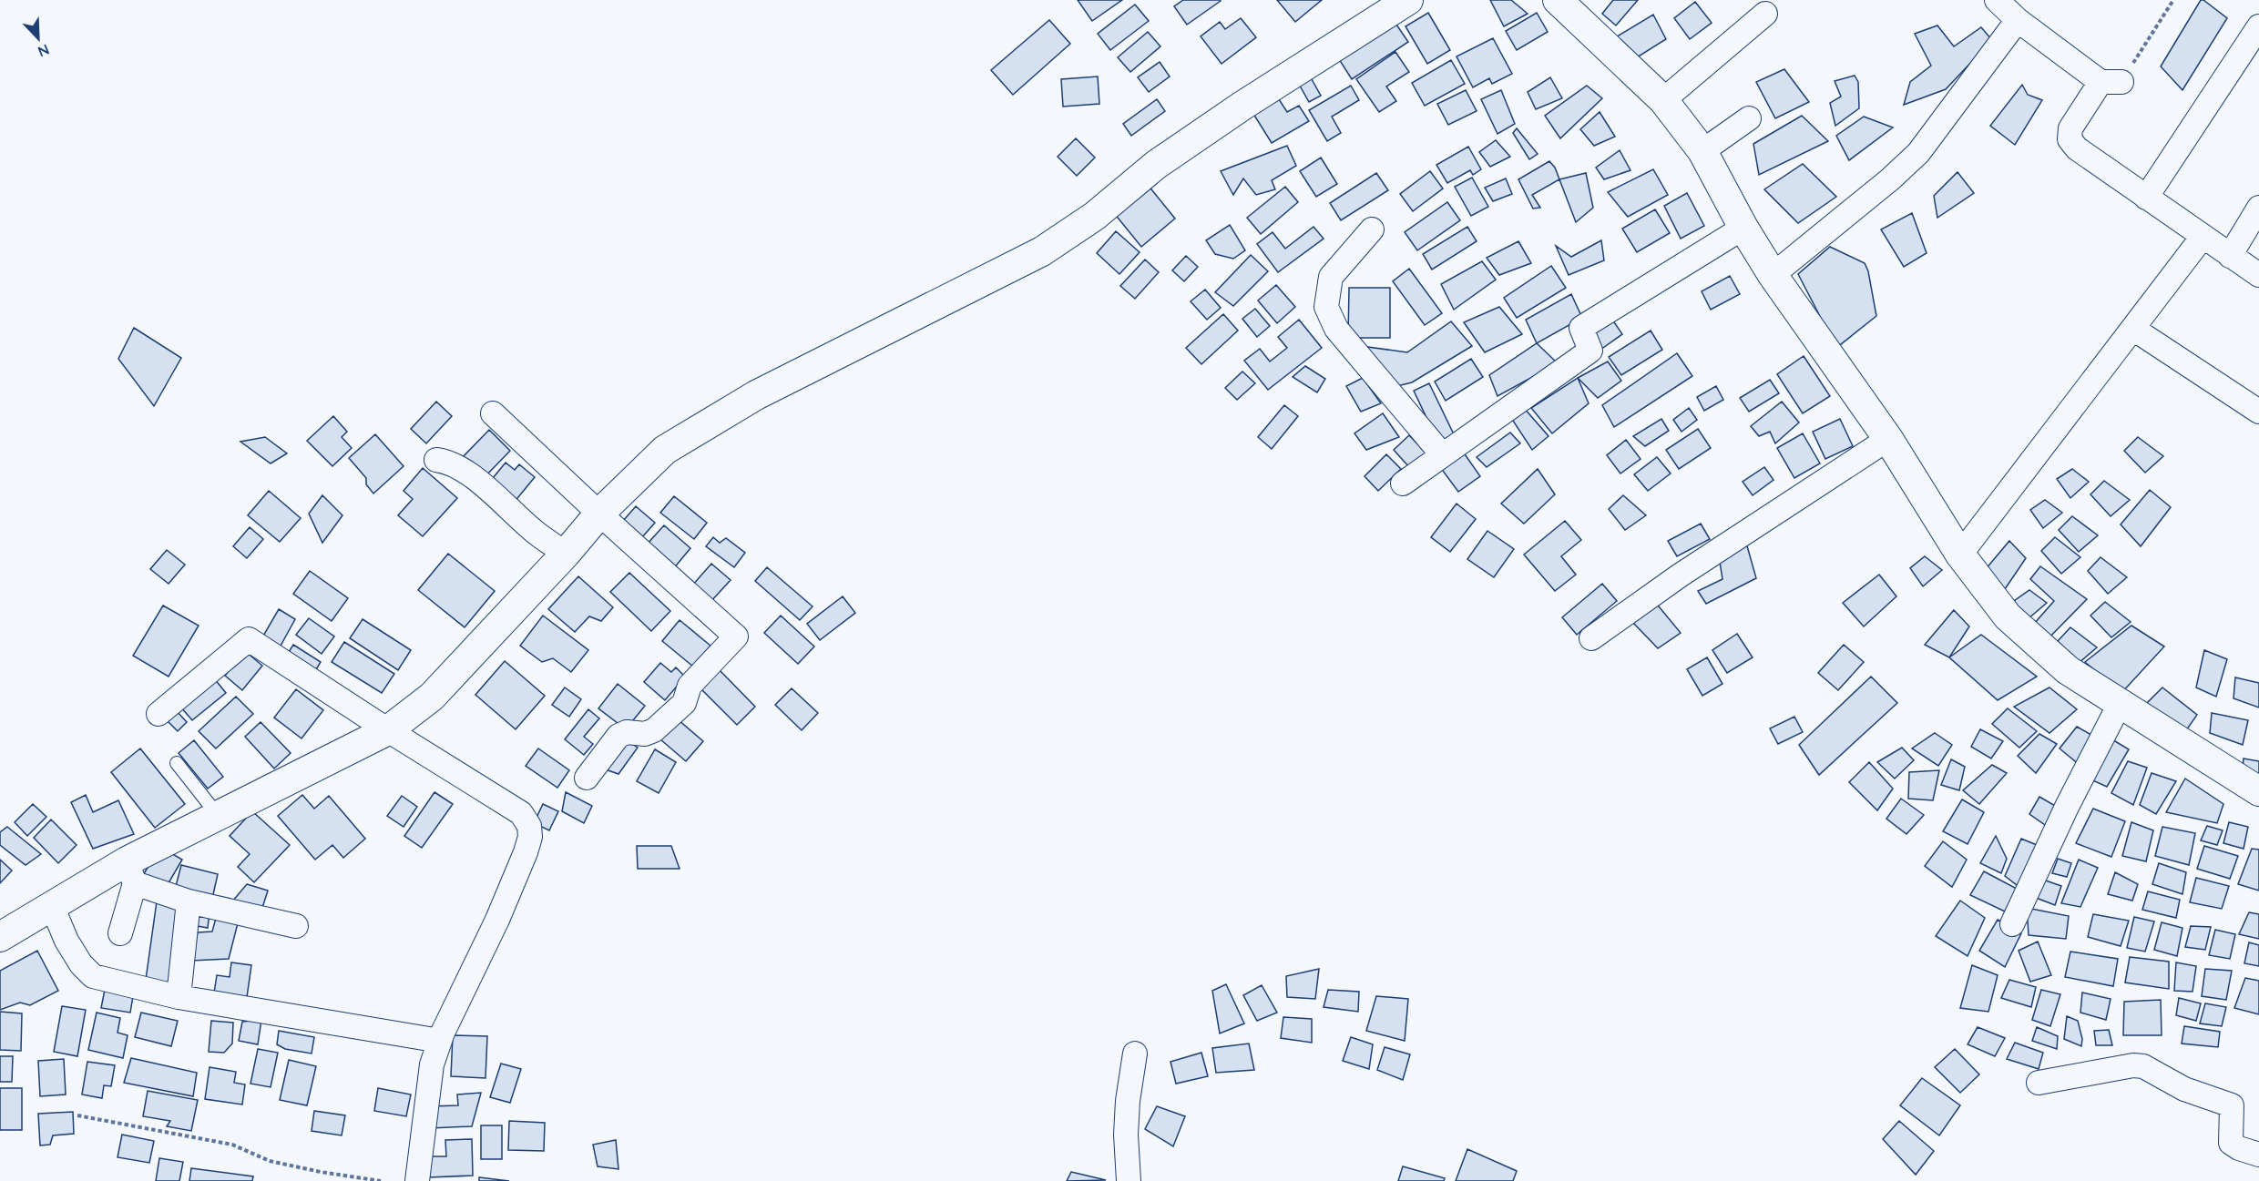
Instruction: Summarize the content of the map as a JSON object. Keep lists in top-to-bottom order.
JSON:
{
  "north": "bottom right"
}
